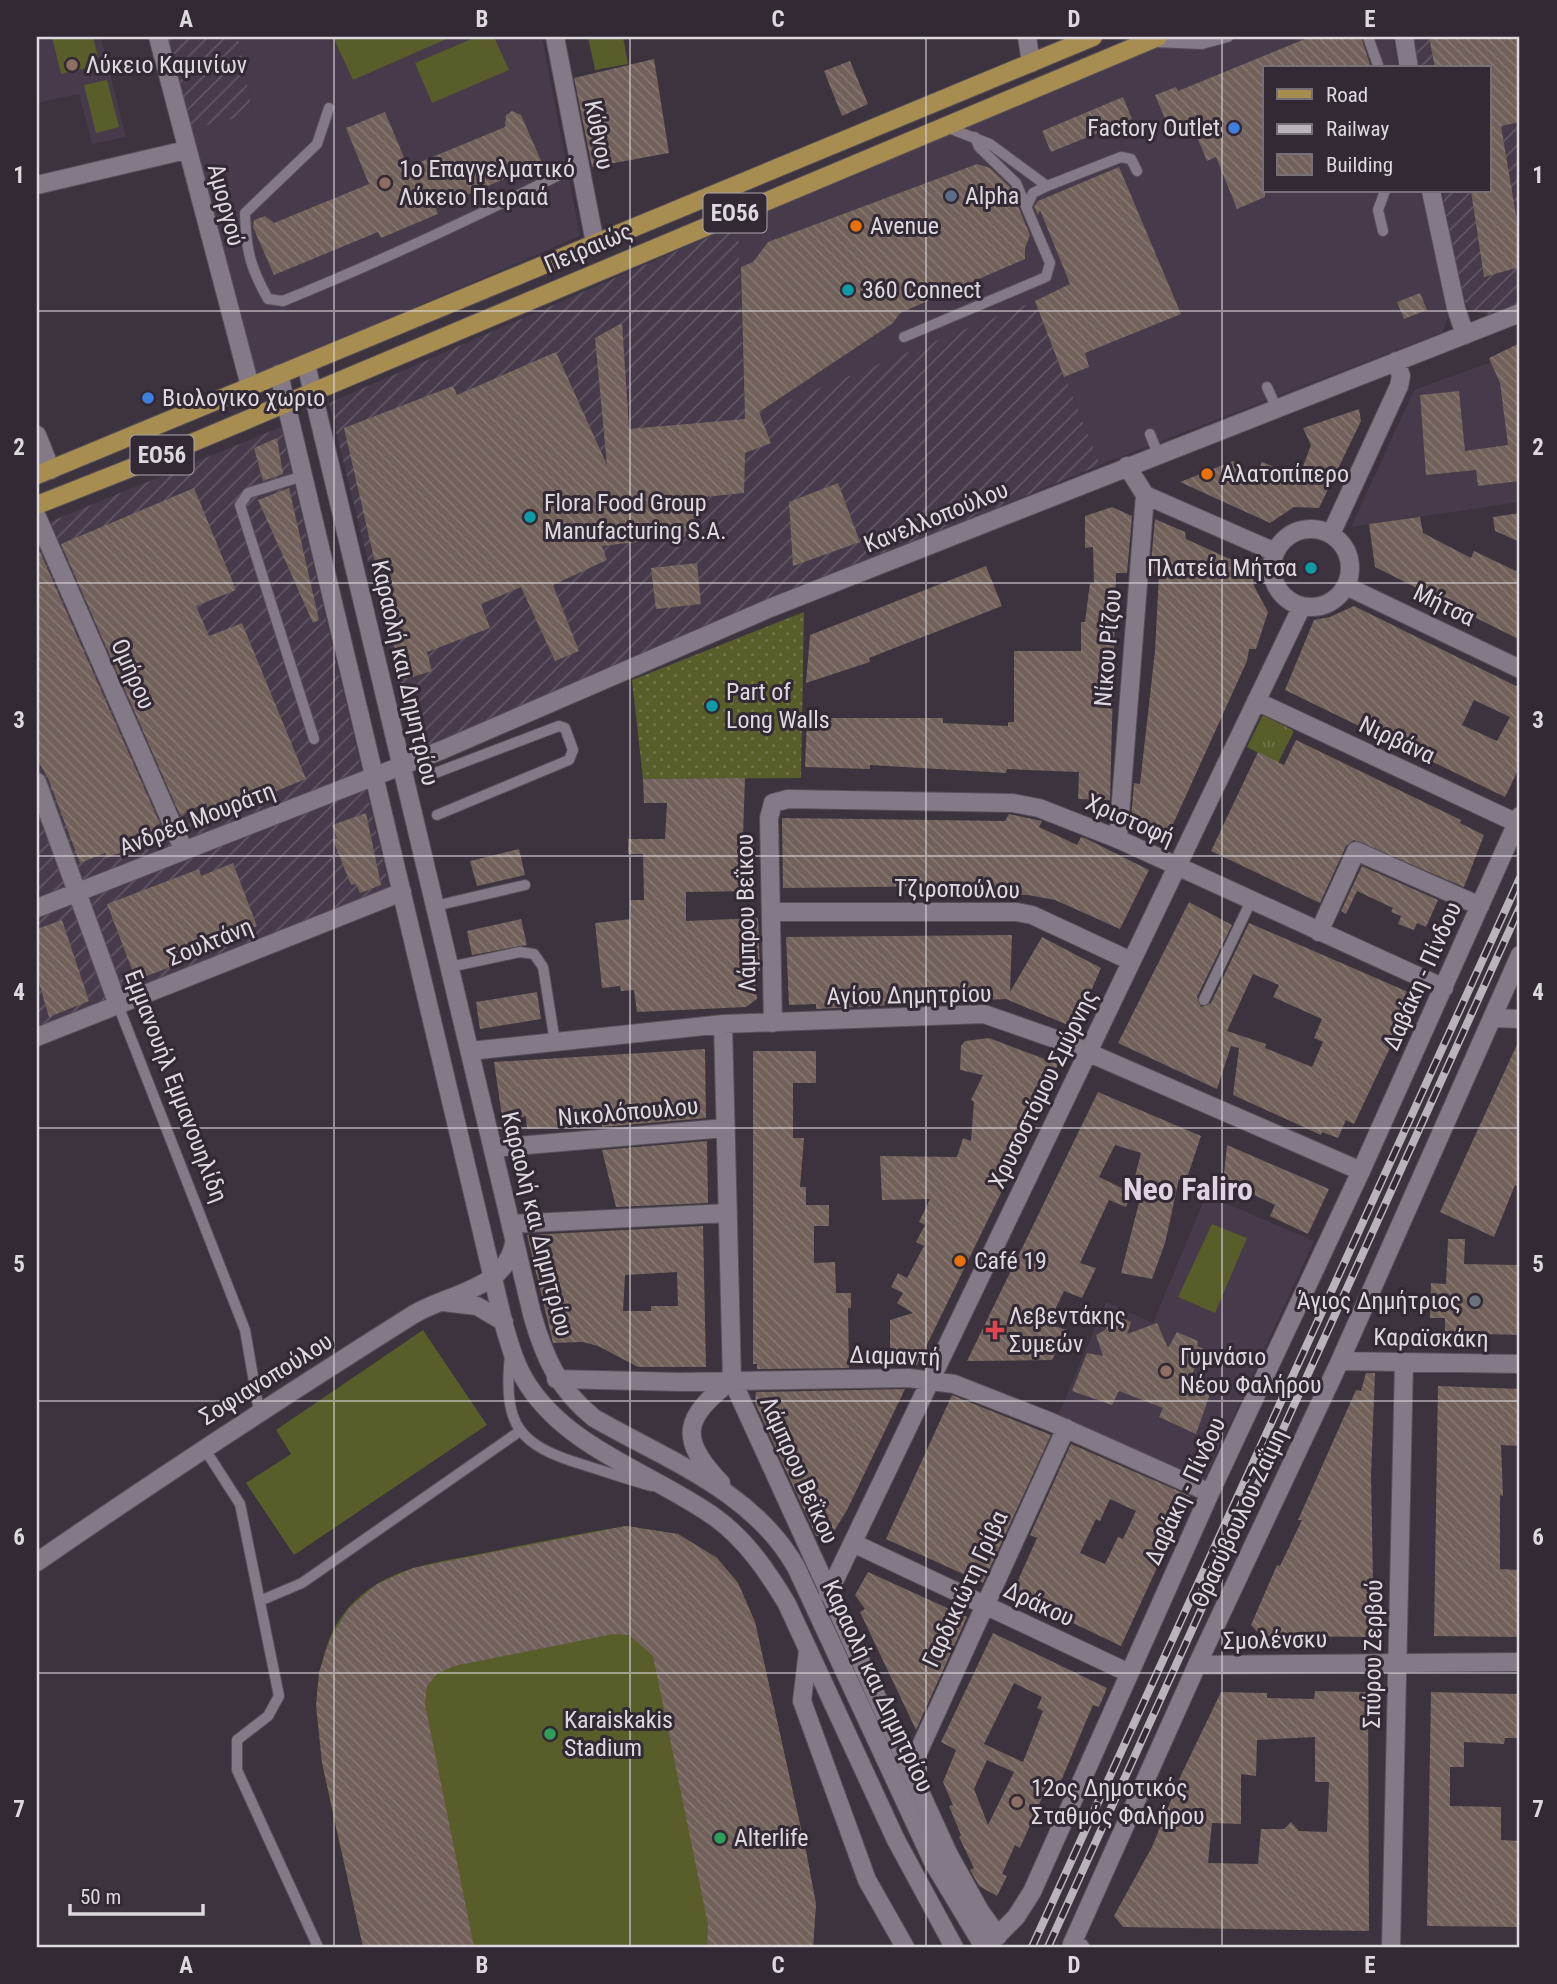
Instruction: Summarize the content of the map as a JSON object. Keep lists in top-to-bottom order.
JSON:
{
  "streets": {
    "main road": ["ΕΟ56", "Πειραιώς"],
    "street": [
      "Κύθνου",
      "Αμοργού",
      "Κανελλοπούλου",
      "Μήτσα",
      "Νίκου Ρίζου",
      "Καραολή και Δημητρίου",
      "Ομήρου",
      "Νιρβάνα",
      "Ανδρέα Μουράτη",
      "Χριστοφή",
      "Τζιροπούλου",
      "Λάμπρου Βεΐκου",
      "Σουλτάνη",
      "Δαβάκη - Πίνδου",
      "Αγίου Δημητρίου",
      "Εμμανουήλ Εμμανουηλίδη",
      "Χρυσοστόμου Σμύρνης",
      "Νικολόπουλου",
      "Καραϊσκάκη",
      "Διαμαντή",
      "Σοφιανοπούλου",
      "Θρασύβουλου Ζαΐμη",
      "Γαρδικιώτη Γρίβα",
      "Δράκου",
      "Σμολένσκυ",
      "Σπύρου Ζερβού"
    ]
  },
  "crossings": [
    ["Κύθνου", "Πειραιώς"],
    ["Αμοργού", "Πειραιώς"],
    ["Πειραιώς", "Καραολή και Δημητρίου"],
    ["Κανελλοπούλου", "Καραολή και Δημητρίου"],
    ["Κανελλοπούλου", "Ανδρέα Μουράτη"],
    ["Μήτσα", "Χρυσοστόμου Σμύρνης"],
    ["Νίκου Ρίζου", "Χριστοφή"],
    ["Καραολή και Δημητρίου", "Ανδρέα Μουράτη"],
    ["Καραολή και Δημητρίου", "Λάμπρου Βεΐκου"],
    ["Καραολή και Δημητρίου", "Σουλτάνη"],
    ["Καραολή και Δημητρίου", "Δαβάκη - Πίνδου"],
    ["Καραολή και Δημητρίου", "Αγίου Δημητρίου"],
    ["Καραολή και Δημητρίου", "Νικολόπουλου"],
    ["Καραολή και Δημητρίου", "Διαμαντή"],
    ["Καραολή και Δημητρίου", "Σοφιανοπούλου"],
    ["Ομήρου", "Ανδρέα Μουράτη"],
    ["Νιρβάνα", "Δαβάκη - Πίνδου"],
    ["Νιρβάνα", "Χρυσοστόμου Σμύρνης"],
    ["Ανδρέα Μουράτη", "Εμμανουήλ Εμμανουηλίδη"],
    ["Χριστοφή", "Λάμπρου Βεΐκου"],
    ["Χριστοφή", "Δαβάκη - Πίνδου"],
    ["Χριστοφή", "Χρυσοστόμου Σμύρνης"],
    ["Τζιροπούλου", "Λάμπρου Βεΐκου"],
    ["Τζιροπούλου", "Χρυσοστόμου Σμύρνης"],
    ["Λάμπρου Βεΐκου", "Δαβάκη - Πίνδου"],
    ["Λάμπρου Βεΐκου", "Αγίου Δημητρίου"],
    ["Λάμπρου Βεΐκου", "Χρυσοστόμου Σμύρνης"],
    ["Λάμπρου Βεΐκου", "Νικολόπουλου"],
    ["Λάμπρου Βεΐκου", "Διαμαντή"],
    ["Λάμπρου Βεΐκου", "Γαρδικιώτη Γρίβα"],
    ["Σουλτάνη", "Εμμανουήλ Εμμανουηλίδη"],
    ["Δαβάκη - Πίνδου", "Αγίου Δημητρίου"],
    ["Δαβάκη - Πίνδου", "Διαμαντή"],
    ["Δαβάκη - Πίνδου", "Δράκου"],
    ["Αγίου Δημητρίου", "Χρυσοστόμου Σμύρνης"],
    ["Εμμανουήλ Εμμανουηλίδη", "Σοφιανοπούλου"],
    ["Χρυσοστόμου Σμύρνης", "Διαμαντή"],
    ["Χρυσοστόμου Σμύρνης", "Δράκου"],
    ["Καραϊσκάκη", "Θρασύβουλου Ζαΐμη"],
    ["Καραϊσκάκη", "Σπύρου Ζερβού"],
    ["Διαμαντή", "Γαρδικιώτη Γρίβα"],
    ["Θρασύβουλου Ζαΐμη", "Σμολένσκυ"],
    ["Γαρδικιώτη Γρίβα", "Δράκου"],
    ["Σμολένσκυ", "Σπύρου Ζερβού"]
  ],
  "districts": ["Neo Faliro"],
  "places": {
    "other": [
      "Λύκειο Καμινίων",
      "Factory Outlet",
      "1ο Επαγγελματικό Λύκειο Πειραιά",
      "Alpha",
      "Avenue",
      "360 Connect",
      "Βιολογικο χωριο",
      "Αλατοπίπερο",
      "Flora Food Group Manufacturing S.A.",
      "Πλατεία Μήτσα",
      "Part of Long Walls",
      "Café 19",
      "Άγιος Δημήτριος",
      "Γυμνάσιο Νέου Φαλήρου",
      "Karaiskakis Stadium",
      "12ος Δημοτικός Σταθμός Φαλήρου",
      "Alterlife"
    ],
    "health": ["Λεβεντάκης Συμεών"]
  },
  "legend": ["Road", "Railway", "Building"],
  "scale_bar": "50 m",
  "grid": {
    "columns": [
      "A",
      "B",
      "C",
      "D",
      "E"
    ],
    "rows": [
      "1",
      "2",
      "3",
      "4",
      "5",
      "6",
      "7"
    ]
  }
}
